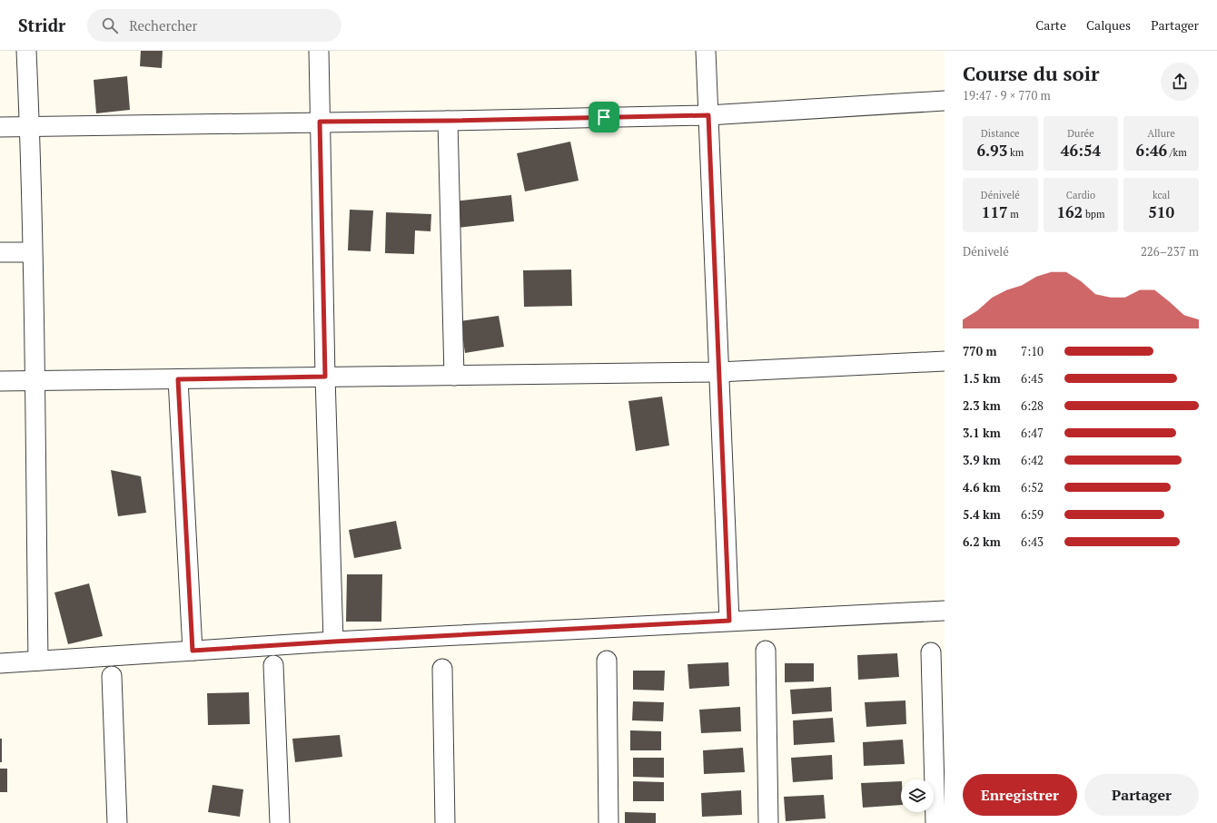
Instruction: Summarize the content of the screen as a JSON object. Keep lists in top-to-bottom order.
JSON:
{
  "page": {
    "header": "Stridr",
    "search": "Rechercher",
    "nav": ["Carte", "Calques", "Partager"],
    "heading": ["Course du soir", "19:47 · 9 × 770 m"],
    "stats": [
      ["Distance", "6.93 km"],
      ["Durée", "46:54"],
      ["Allure", "6:46 /km"],
      ["Dénivelé", "117 m"],
      ["Cardio", "162 bpm"],
      ["kcal", "510"]
    ],
    "chart": ["Dénivelé", "226–237 m"],
    "list": [
      {
        "name": "770 m",
        "note": "7:10"
      },
      {
        "name": "1.5 km",
        "note": "6:45"
      },
      {
        "name": "2.3 km",
        "note": "6:28"
      },
      {
        "name": "3.1 km",
        "note": "6:47"
      },
      {
        "name": "3.9 km",
        "note": "6:42"
      },
      {
        "name": "4.6 km",
        "note": "6:52"
      },
      {
        "name": "5.4 km",
        "note": "6:59"
      },
      {
        "name": "6.2 km",
        "note": "6:43"
      }
    ],
    "buttons": ["Enregistrer", "Partager"]
  }
}
